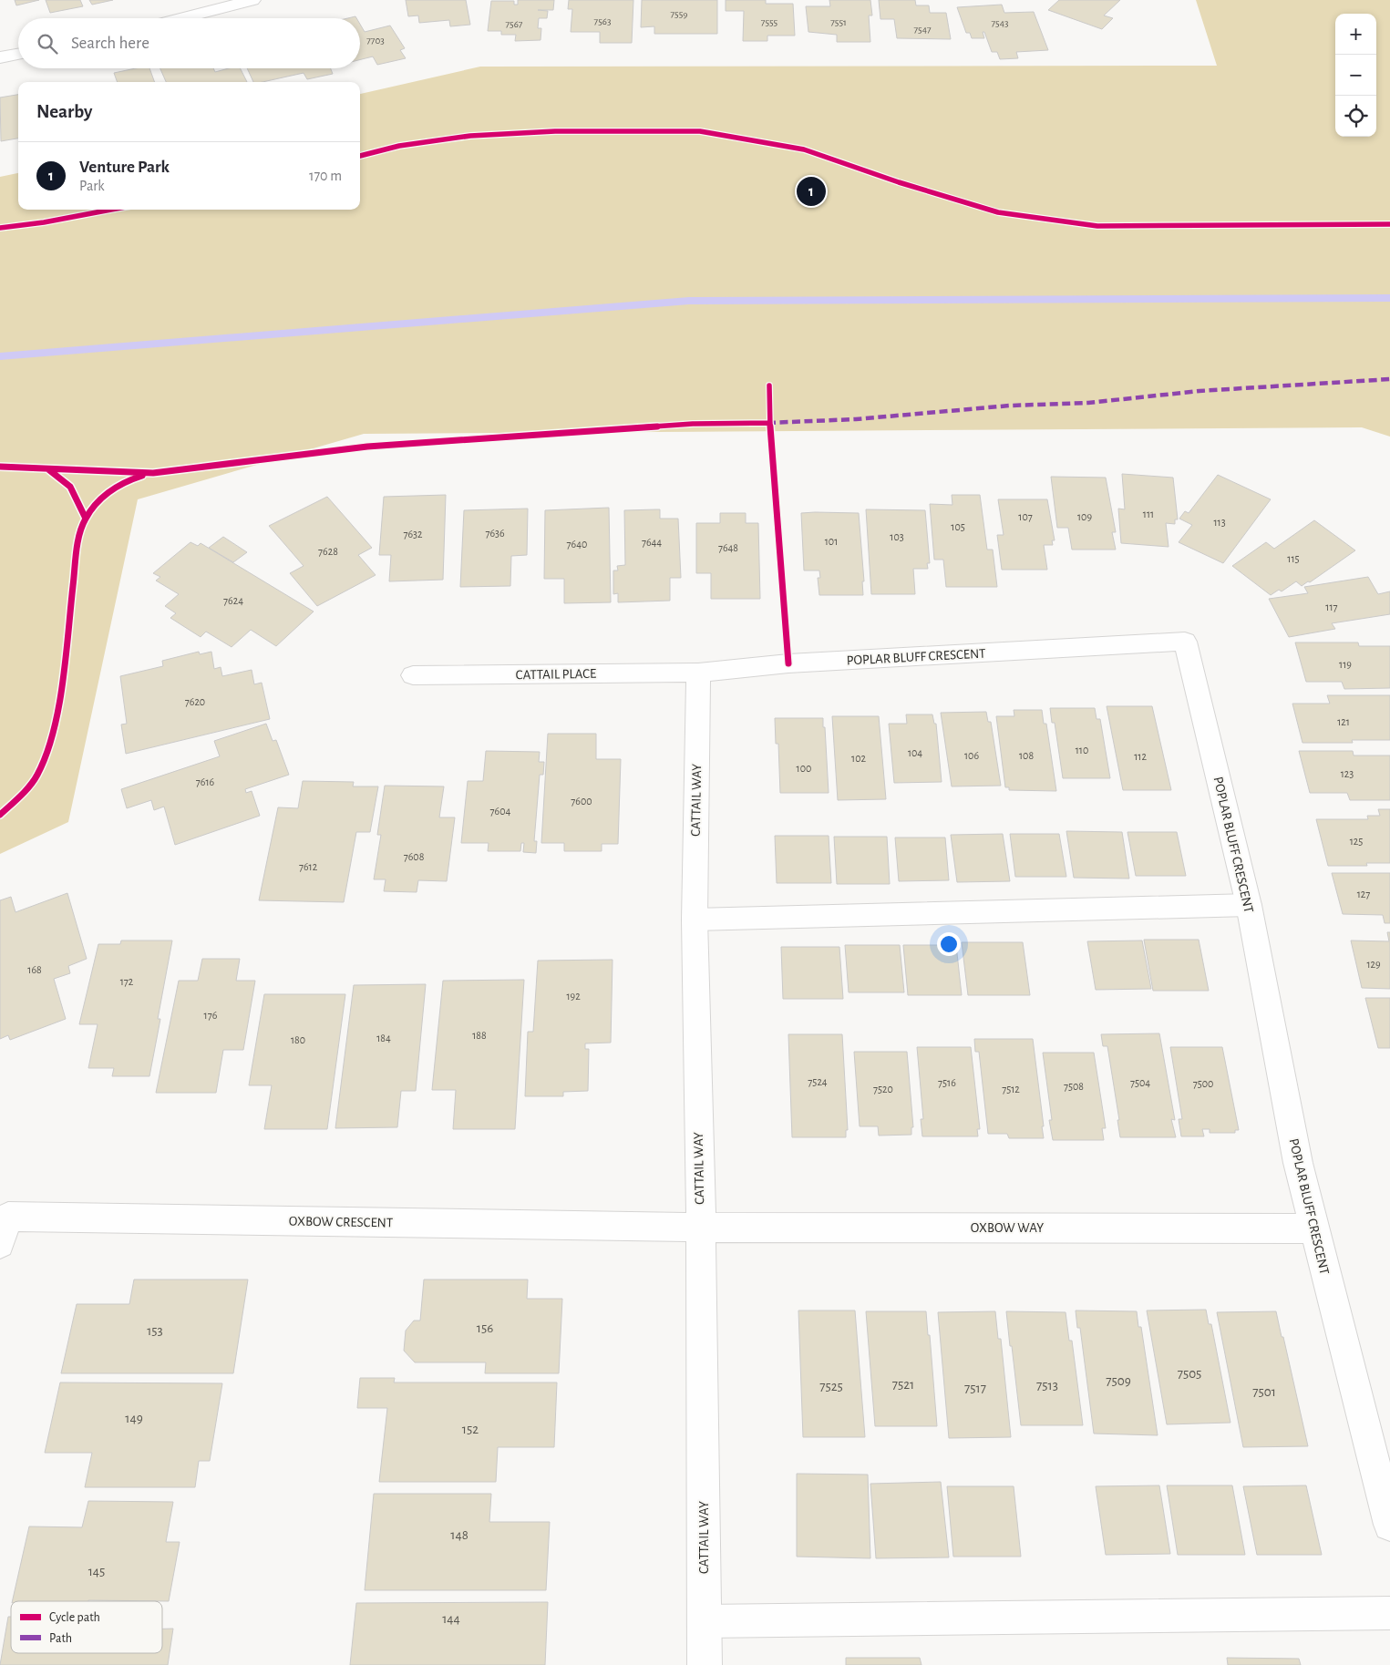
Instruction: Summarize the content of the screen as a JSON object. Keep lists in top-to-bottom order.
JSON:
{
  "streets": {
    "street": [
      "POPLAR BLUFF CRESCENT",
      "CATTAIL PLACE",
      "CATTAIL WAY",
      "OXBOW CRESCENT",
      "OXBOW WAY"
    ]
  },
  "crossings": [
    ["POPLAR BLUFF CRESCENT", "CATTAIL PLACE"],
    ["POPLAR BLUFF CRESCENT", "CATTAIL WAY"],
    ["POPLAR BLUFF CRESCENT", "OXBOW WAY"],
    ["CATTAIL PLACE", "CATTAIL WAY"],
    ["CATTAIL WAY", "OXBOW CRESCENT"],
    ["CATTAIL WAY", "OXBOW WAY"],
    ["OXBOW CRESCENT", "OXBOW WAY"]
  ],
  "house_numbers": [
    "7559",
    "7563",
    "7555",
    "7551",
    "7543",
    "7567",
    "7547",
    "7703",
    "111",
    "107",
    "109",
    "113",
    "105",
    "7636",
    "7632",
    "103",
    "101",
    "7644",
    "7640",
    "7648",
    "7628",
    "115",
    "7624",
    "117",
    "119",
    "7620",
    "121",
    "110",
    "104",
    "106",
    "108",
    "112",
    "102",
    "100",
    "123",
    "7616",
    "7600",
    "7604",
    "125",
    "7608",
    "7612",
    "127",
    "129",
    "168",
    "172",
    "192",
    "176",
    "188",
    "184",
    "180",
    "7524",
    "7516",
    "7504",
    "7500",
    "7508",
    "7520",
    "7512",
    "156",
    "153",
    "7505",
    "7509",
    "7521",
    "7513",
    "7525",
    "7517",
    "7501",
    "149",
    "152",
    "148",
    "145",
    "144"
  ],
  "legend": ["Cycle path", "Path"],
  "page": {
    "map_buttons": ["+", "−"],
    "search": "Search here",
    "heading": "Nearby",
    "list": [
      {
        "mark": "1",
        "name": "Venture Park",
        "note": "Park",
        "value": "170 m"
      }
    ],
    "pins": "1"
  }
}
